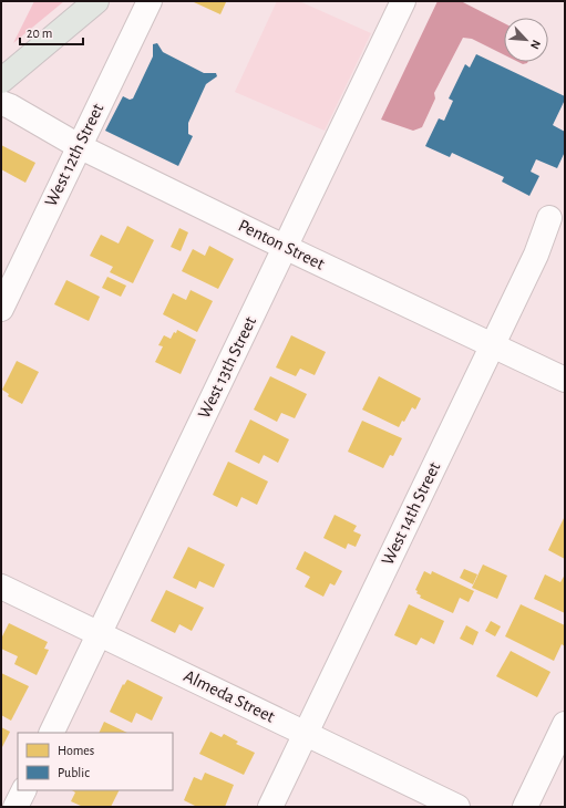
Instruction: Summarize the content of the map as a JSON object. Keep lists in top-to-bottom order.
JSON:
{
  "streets": {
    "street": [
      "West 12th Street",
      "Penton Street",
      "West 13th Street",
      "West 14th Street",
      "Almeda Street"
    ]
  },
  "crossings": [
    ["West 12th Street", "Penton Street"],
    ["Penton Street", "West 13th Street"],
    ["Penton Street", "West 14th Street"],
    ["West 13th Street", "Almeda Street"],
    ["West 14th Street", "Almeda Street"]
  ],
  "legend": ["Homes", "Public"],
  "scale_bar": "20 m",
  "north": "bottom right"
}
